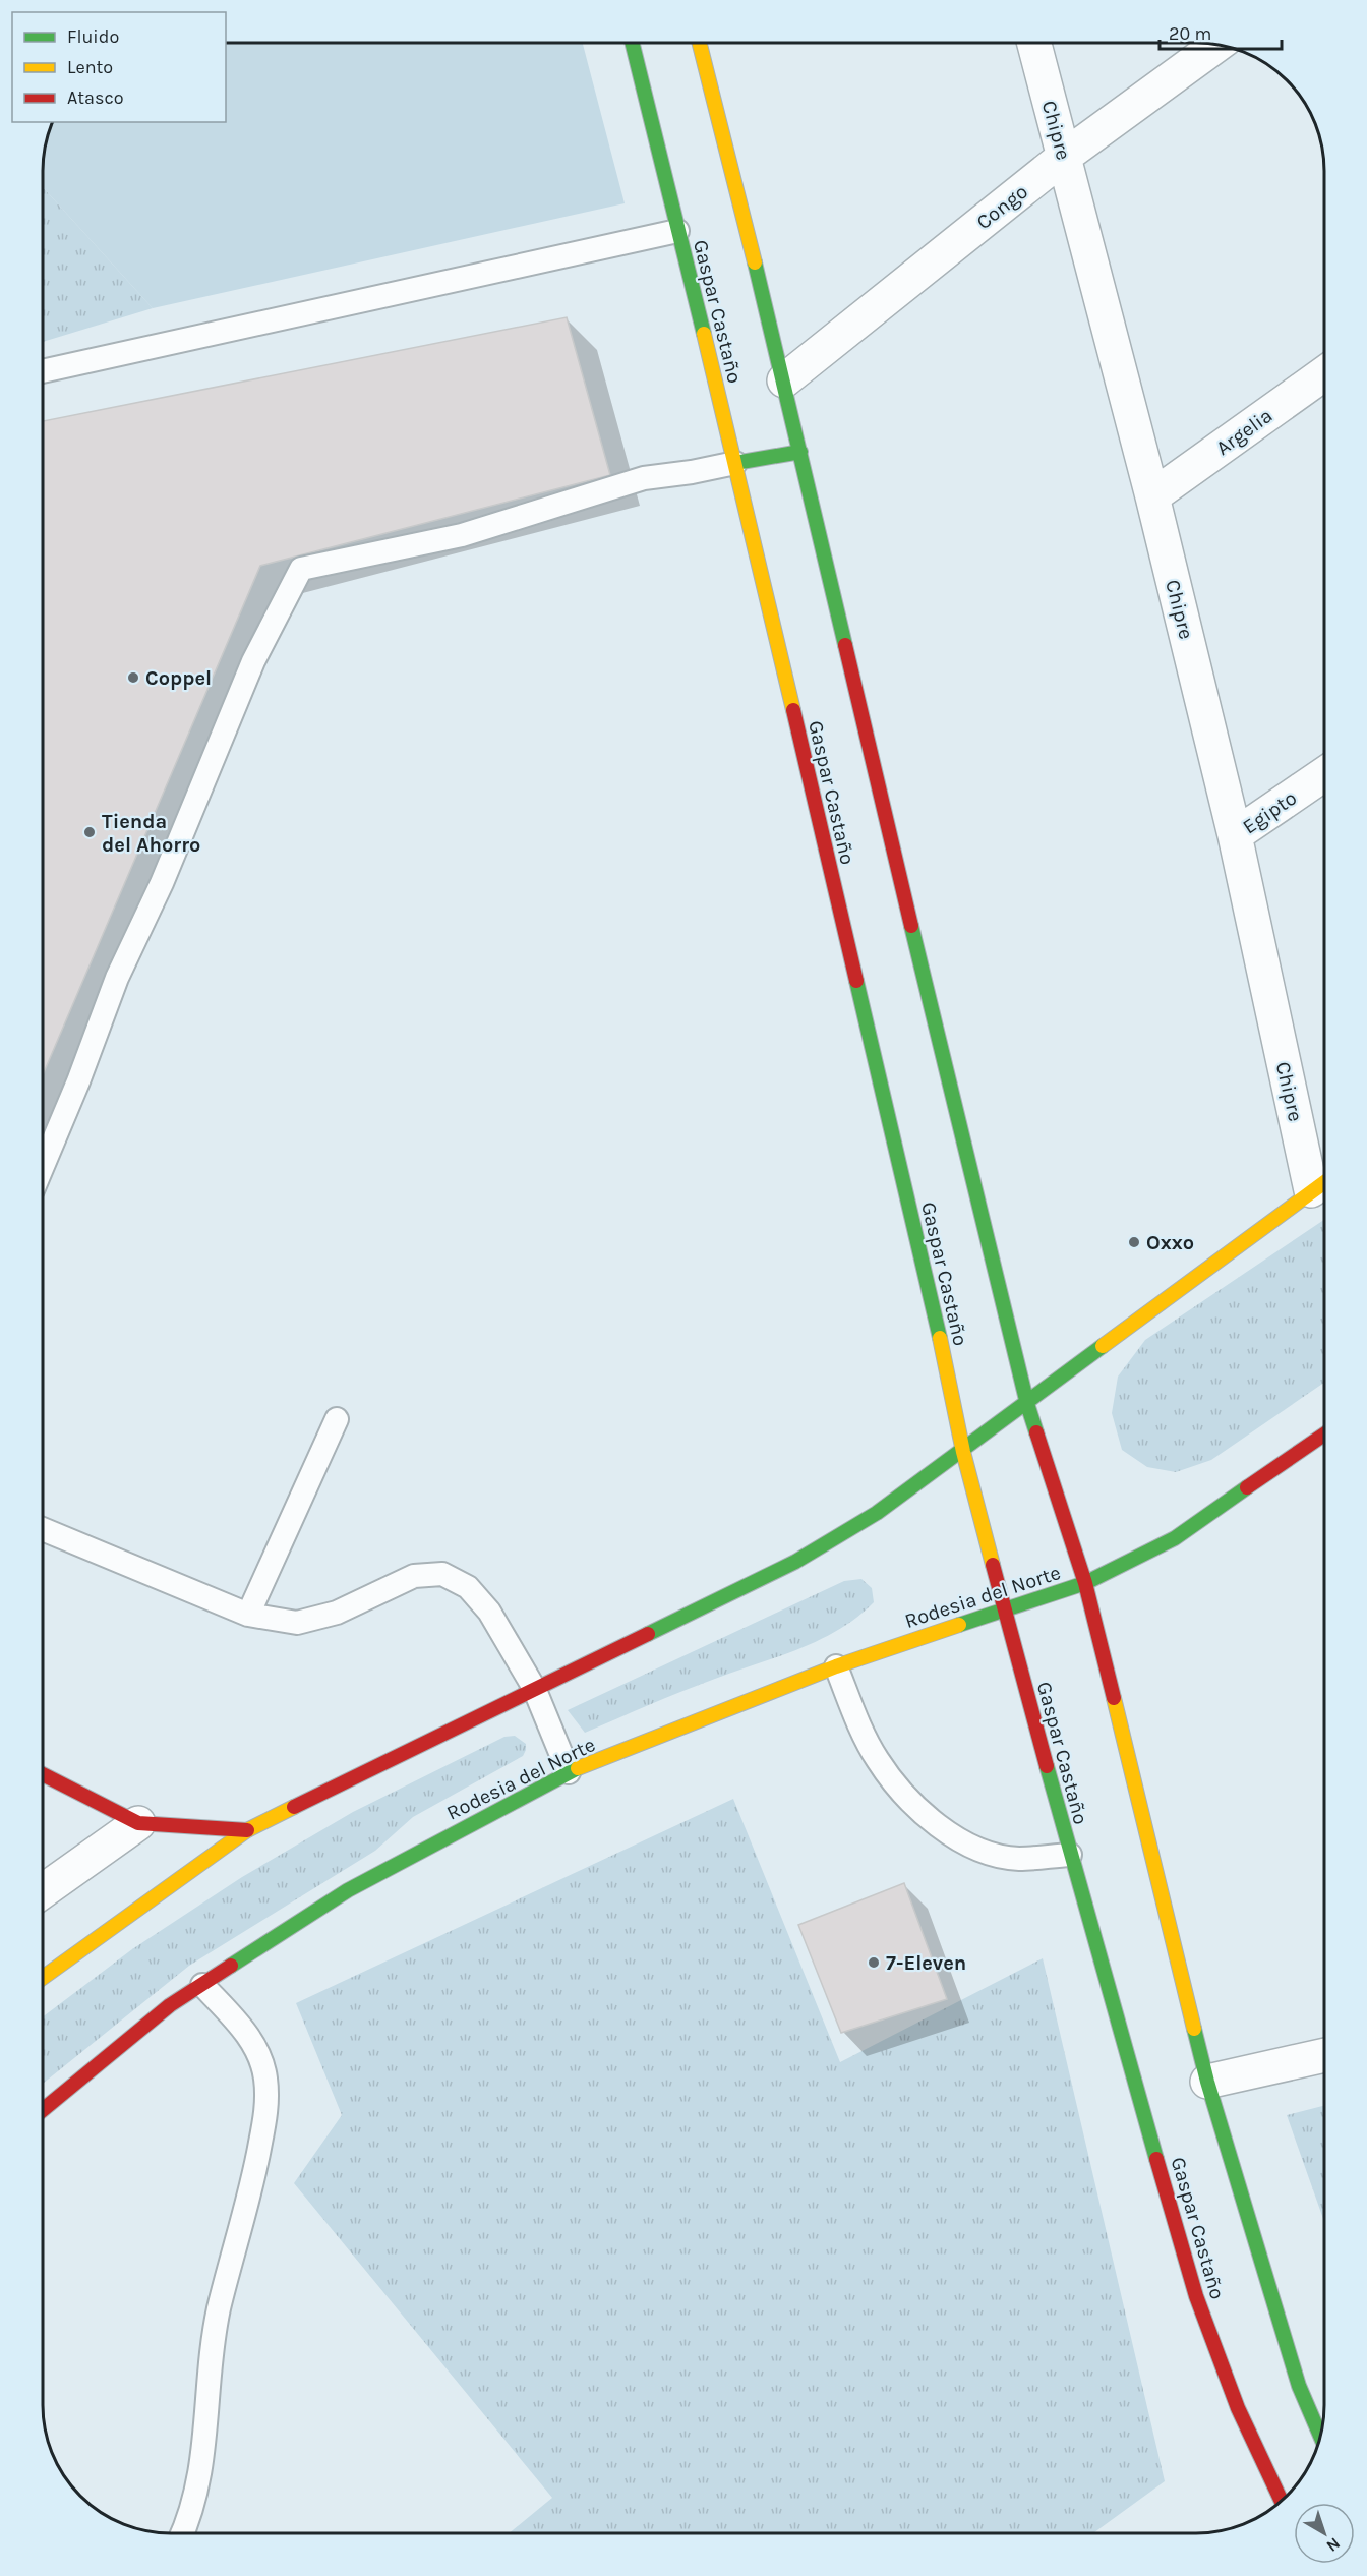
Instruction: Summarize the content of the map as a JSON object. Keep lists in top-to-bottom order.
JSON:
{
  "streets": {
    "main road": ["Gaspar Castaño", "Rodesia del Norte"],
    "street": [
      "Chipre",
      "Congo",
      "Argelia",
      "Egipto"
    ]
  },
  "crossings": [
    ["Chipre", "Congo"],
    ["Chipre", "Argelia"],
    ["Chipre", "Egipto"],
    ["Gaspar Castaño", "Rodesia del Norte"]
  ],
  "places": [
    "Coppel",
    "Tienda del Ahorro",
    "Oxxo",
    "7-Eleven"
  ],
  "legend": ["Fluido", "Lento", "Atasco"],
  "scale_bar": "20 m",
  "north": "bottom right"
}
